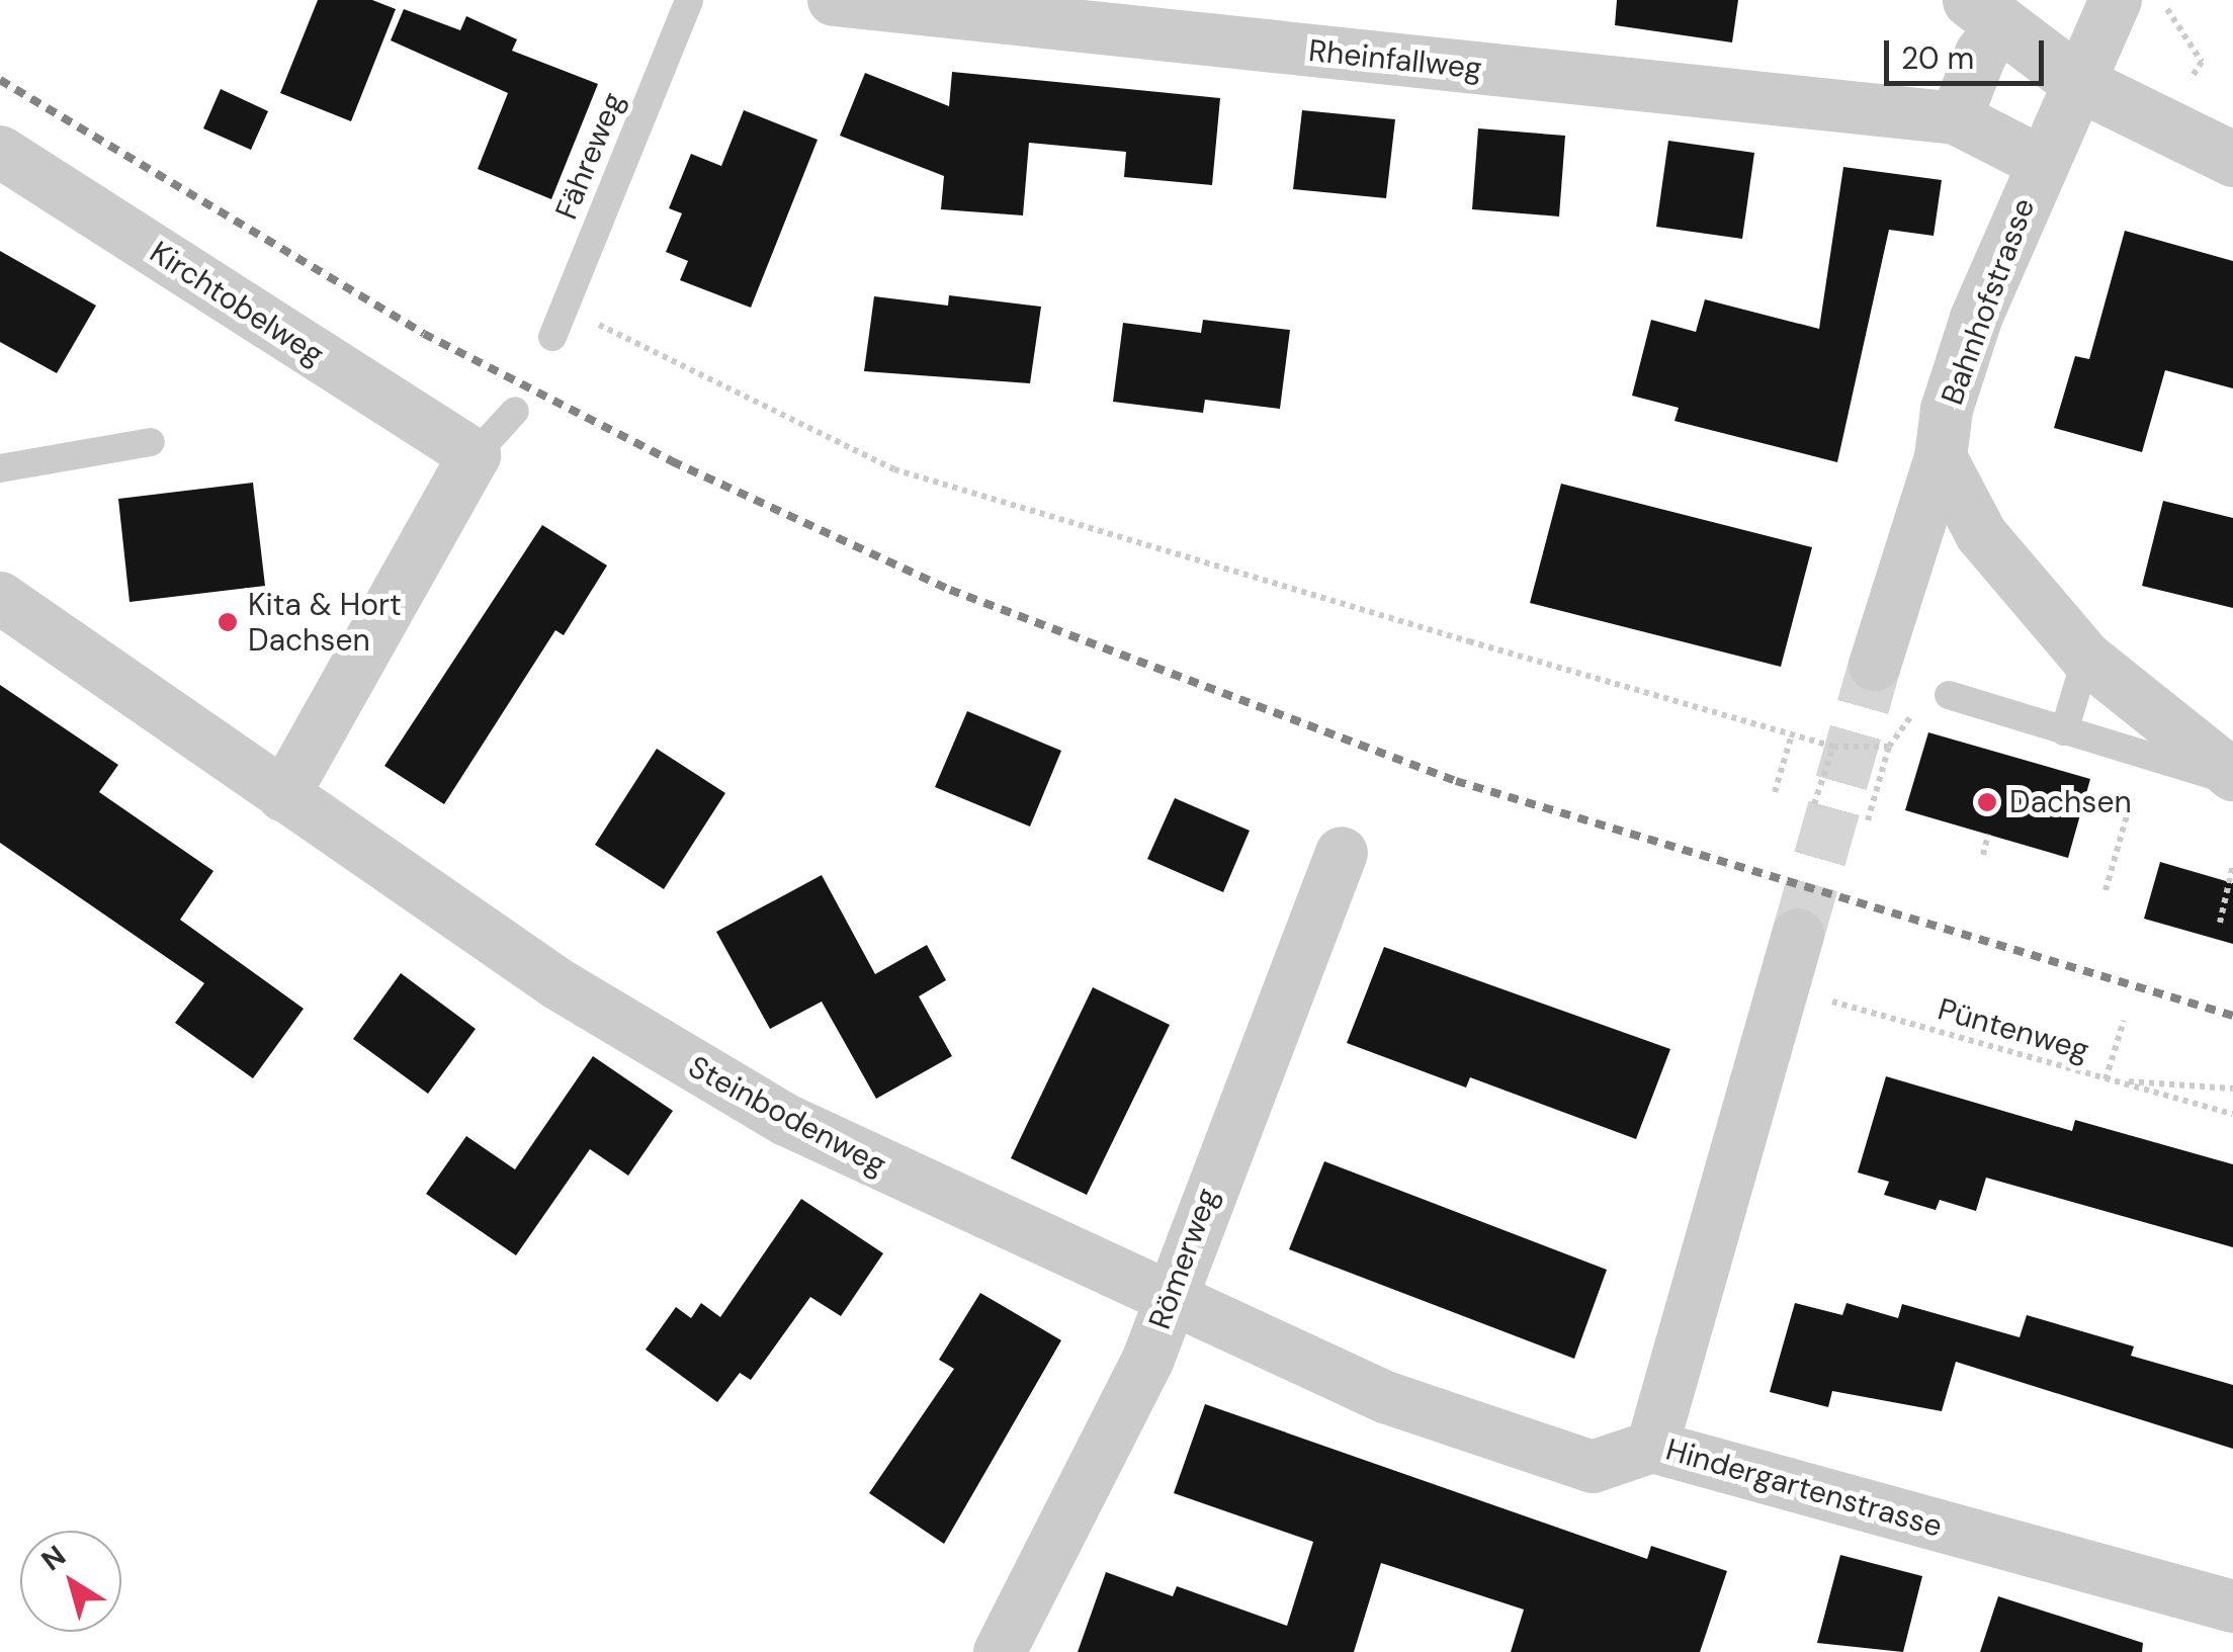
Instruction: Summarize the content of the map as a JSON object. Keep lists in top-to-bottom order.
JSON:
{
  "streets": {
    "street": [
      "Rheinfallweg",
      "Bahnhofstrasse",
      "Kirchtobelweg",
      "Steinbodenweg",
      "Römerweg",
      "Hindergartenstrasse"
    ],
    "lane": ["Fähreweg"],
    "path": ["Püntenweg"]
  },
  "crossings": [
    ["Rheinfallweg", "Bahnhofstrasse"],
    ["Püntenweg", "Hindergartenstrasse"],
    ["Steinbodenweg", "Römerweg"],
    ["Steinbodenweg", "Hindergartenstrasse"]
  ],
  "places": ["Kita & Hort Dachsen", "Dachsen"],
  "scale_bar": "20 m",
  "north": "top left"
}
